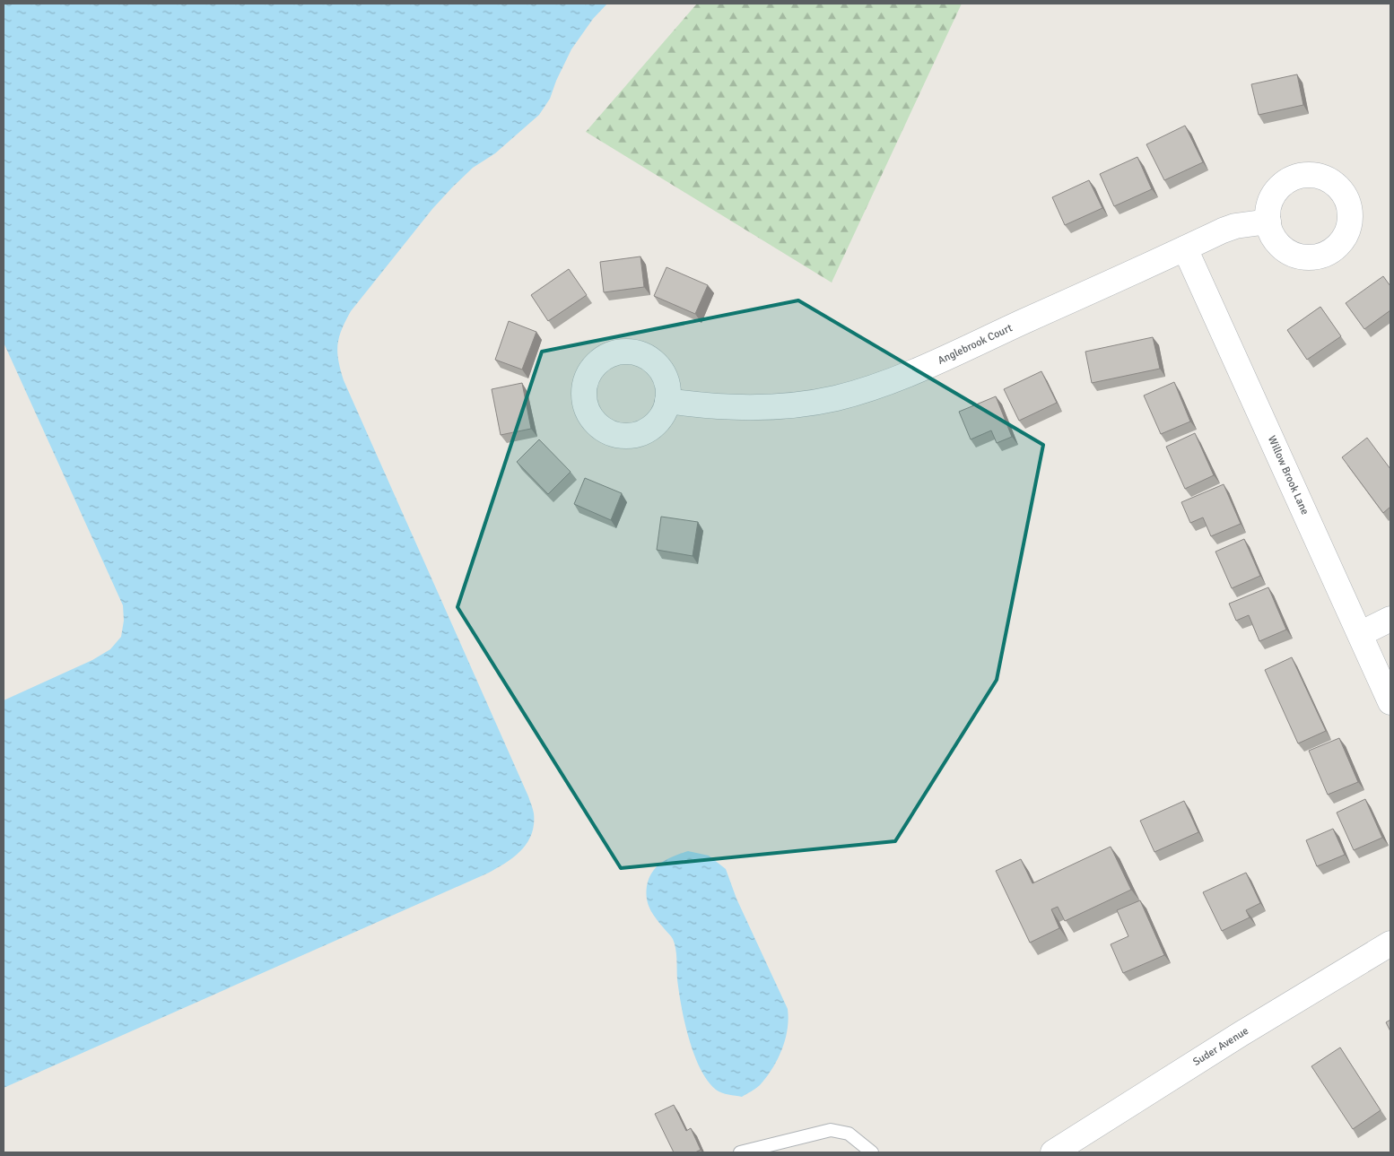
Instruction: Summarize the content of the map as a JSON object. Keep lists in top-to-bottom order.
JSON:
{
  "streets": {
    "street": ["Anglebrook Court", "Willow Brook Lane", "Suder Avenue"]
  },
  "crossings": [
    ["Anglebrook Court", "Willow Brook Lane"]
  ]
}
